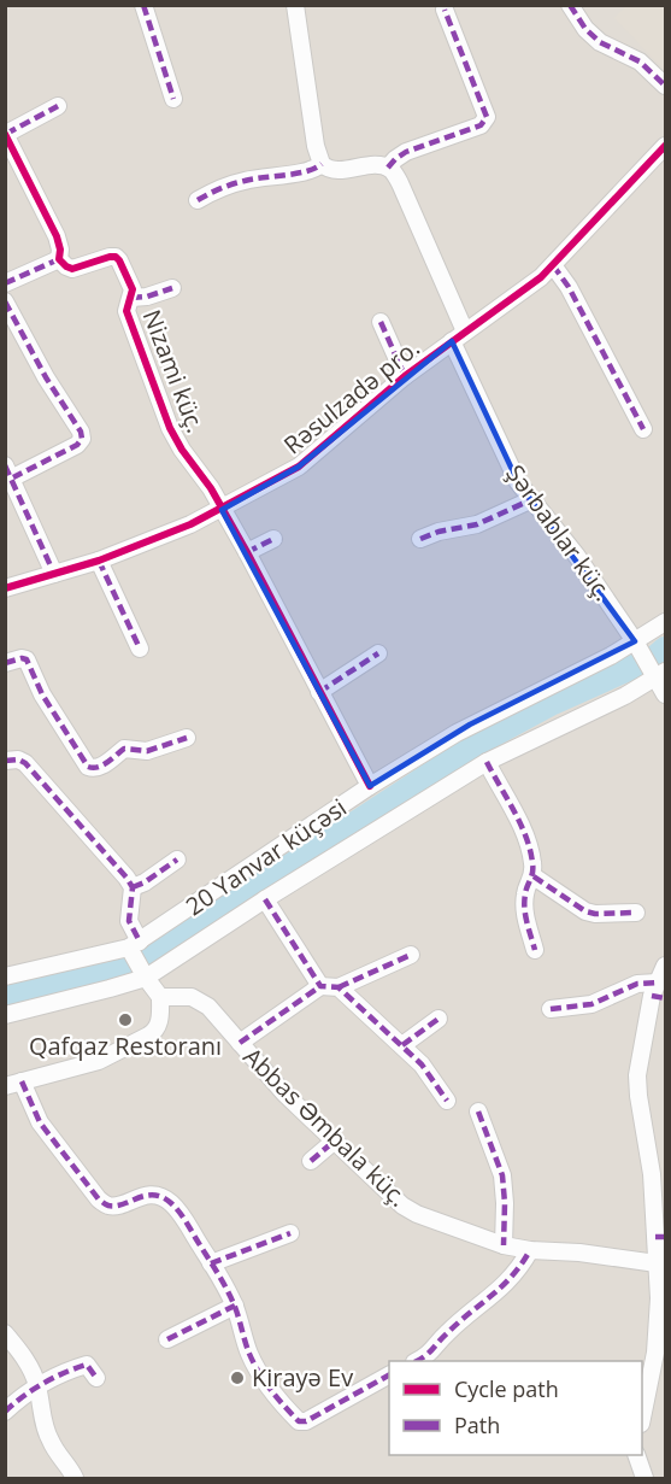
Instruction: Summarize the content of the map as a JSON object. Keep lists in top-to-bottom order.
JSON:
{
  "streets": {
    "street": [
      "Nizami küç.",
      "Rəsulzadə pro.",
      "Şərbablar küç.",
      "20 Yanvar küçəsi",
      "Abbas Əmbala küç."
    ]
  },
  "crossings": [
    ["Nizami küç.", "Rəsulzadə pro."],
    ["Nizami küç.", "20 Yanvar küçəsi"],
    ["Rəsulzadə pro.", "Şərbablar küç."],
    ["Şərbablar küç.", "20 Yanvar küçəsi"]
  ],
  "places": ["Qafqaz Restoranı", "Kirayə Ev"],
  "legend": ["Cycle path", "Path"]
}
